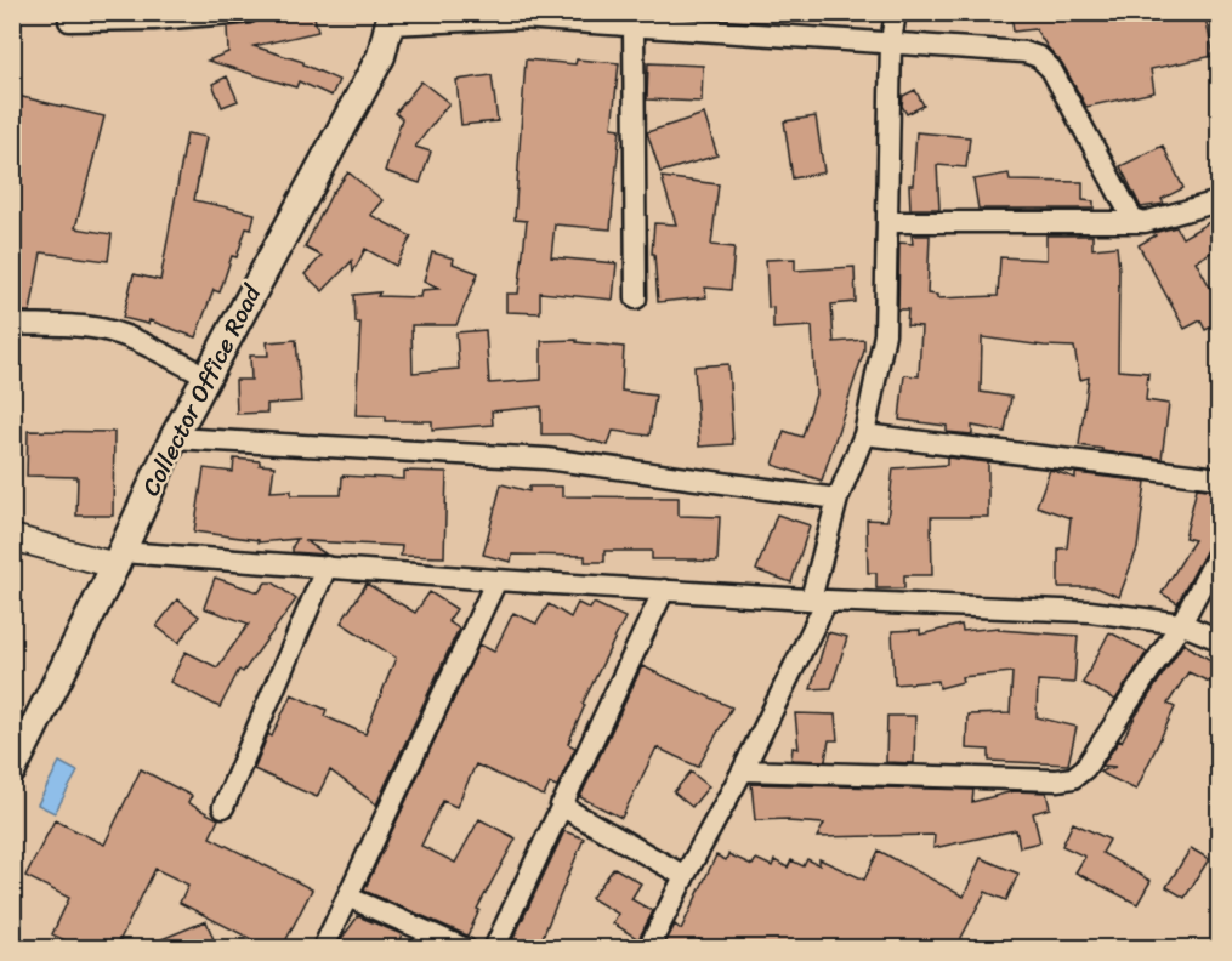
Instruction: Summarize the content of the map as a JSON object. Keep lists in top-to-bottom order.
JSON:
{
  "streets": {
    "main road": ["Collector Office Road"]
  }
}
